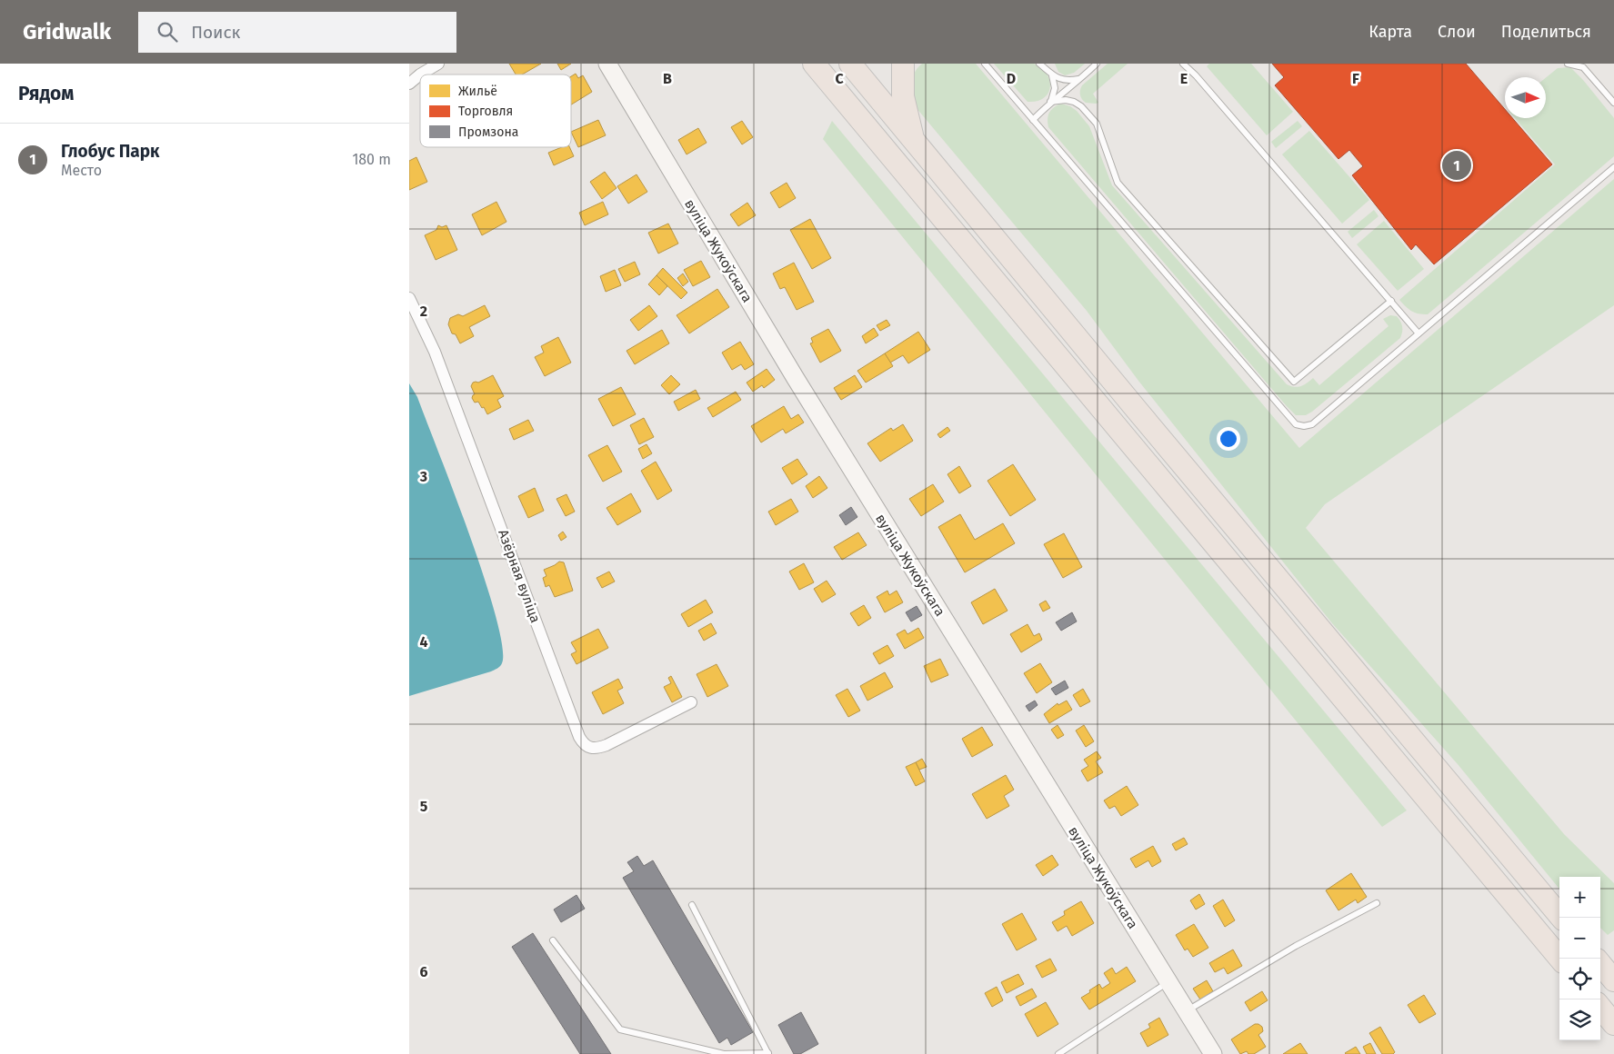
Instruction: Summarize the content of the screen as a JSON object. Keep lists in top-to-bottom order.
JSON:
{
  "streets": {
    "street": ["вуліца Жукоўскага", "Азёрная вуліца"]
  },
  "legend": ["Жильё", "Торговля", "Промзона"],
  "north": "right",
  "page": {
    "header": "Gridwalk",
    "search": "Поиск",
    "nav": ["Карта", "Слои", "Поделиться"],
    "heading": "Рядом",
    "list": [
      {
        "mark": "1",
        "name": "Глобус Парк",
        "note": "Место",
        "value": "180 m"
      }
    ],
    "pins": "1",
    "map_buttons": ["+", "−"]
  },
  "grid": {
    "columns": [
      "B",
      "C",
      "D",
      "E",
      "F"
    ],
    "rows": [
      "2",
      "3",
      "4",
      "5",
      "6"
    ]
  }
}
